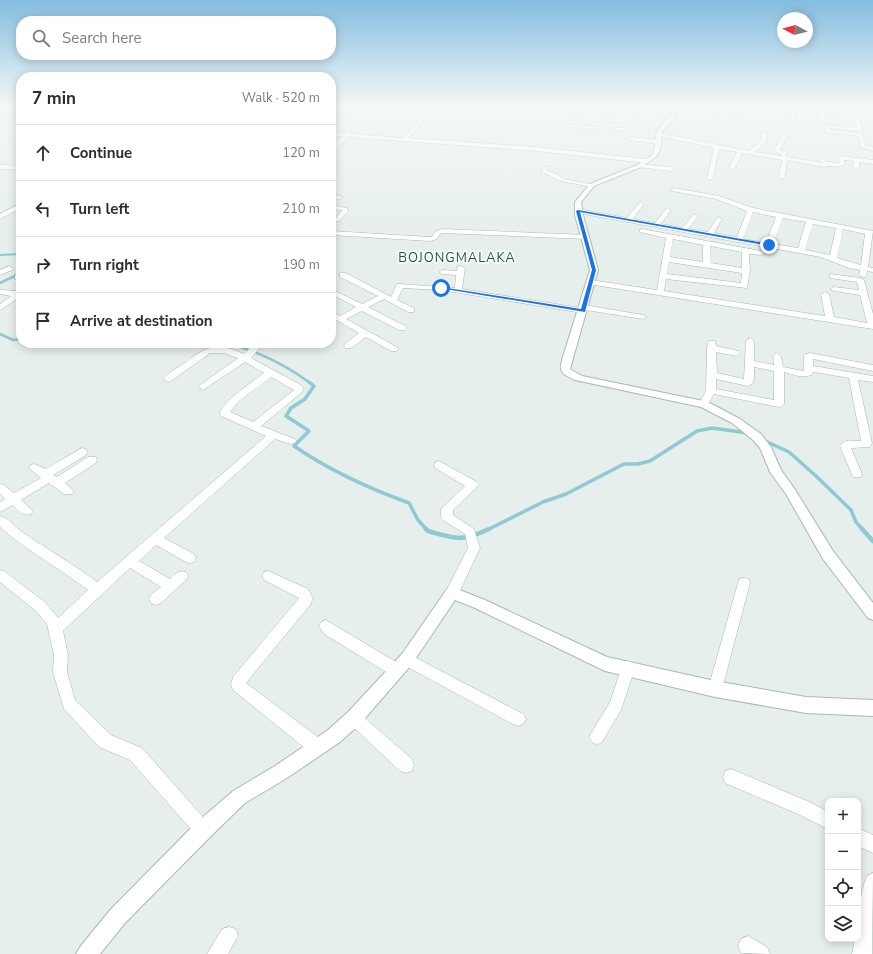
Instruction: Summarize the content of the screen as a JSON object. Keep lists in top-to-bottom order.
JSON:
{
  "districts": ["BOJONGMALAKA"],
  "north": "left",
  "page": {
    "search": "Search here",
    "heading": ["7 min", "Walk · 520 m"],
    "list": [
      ["Continue", "120 m"],
      ["Turn left", "210 m"],
      ["Turn right", "190 m"],
      "Arrive at destination"
    ],
    "map_buttons": ["+", "−"]
  }
}
